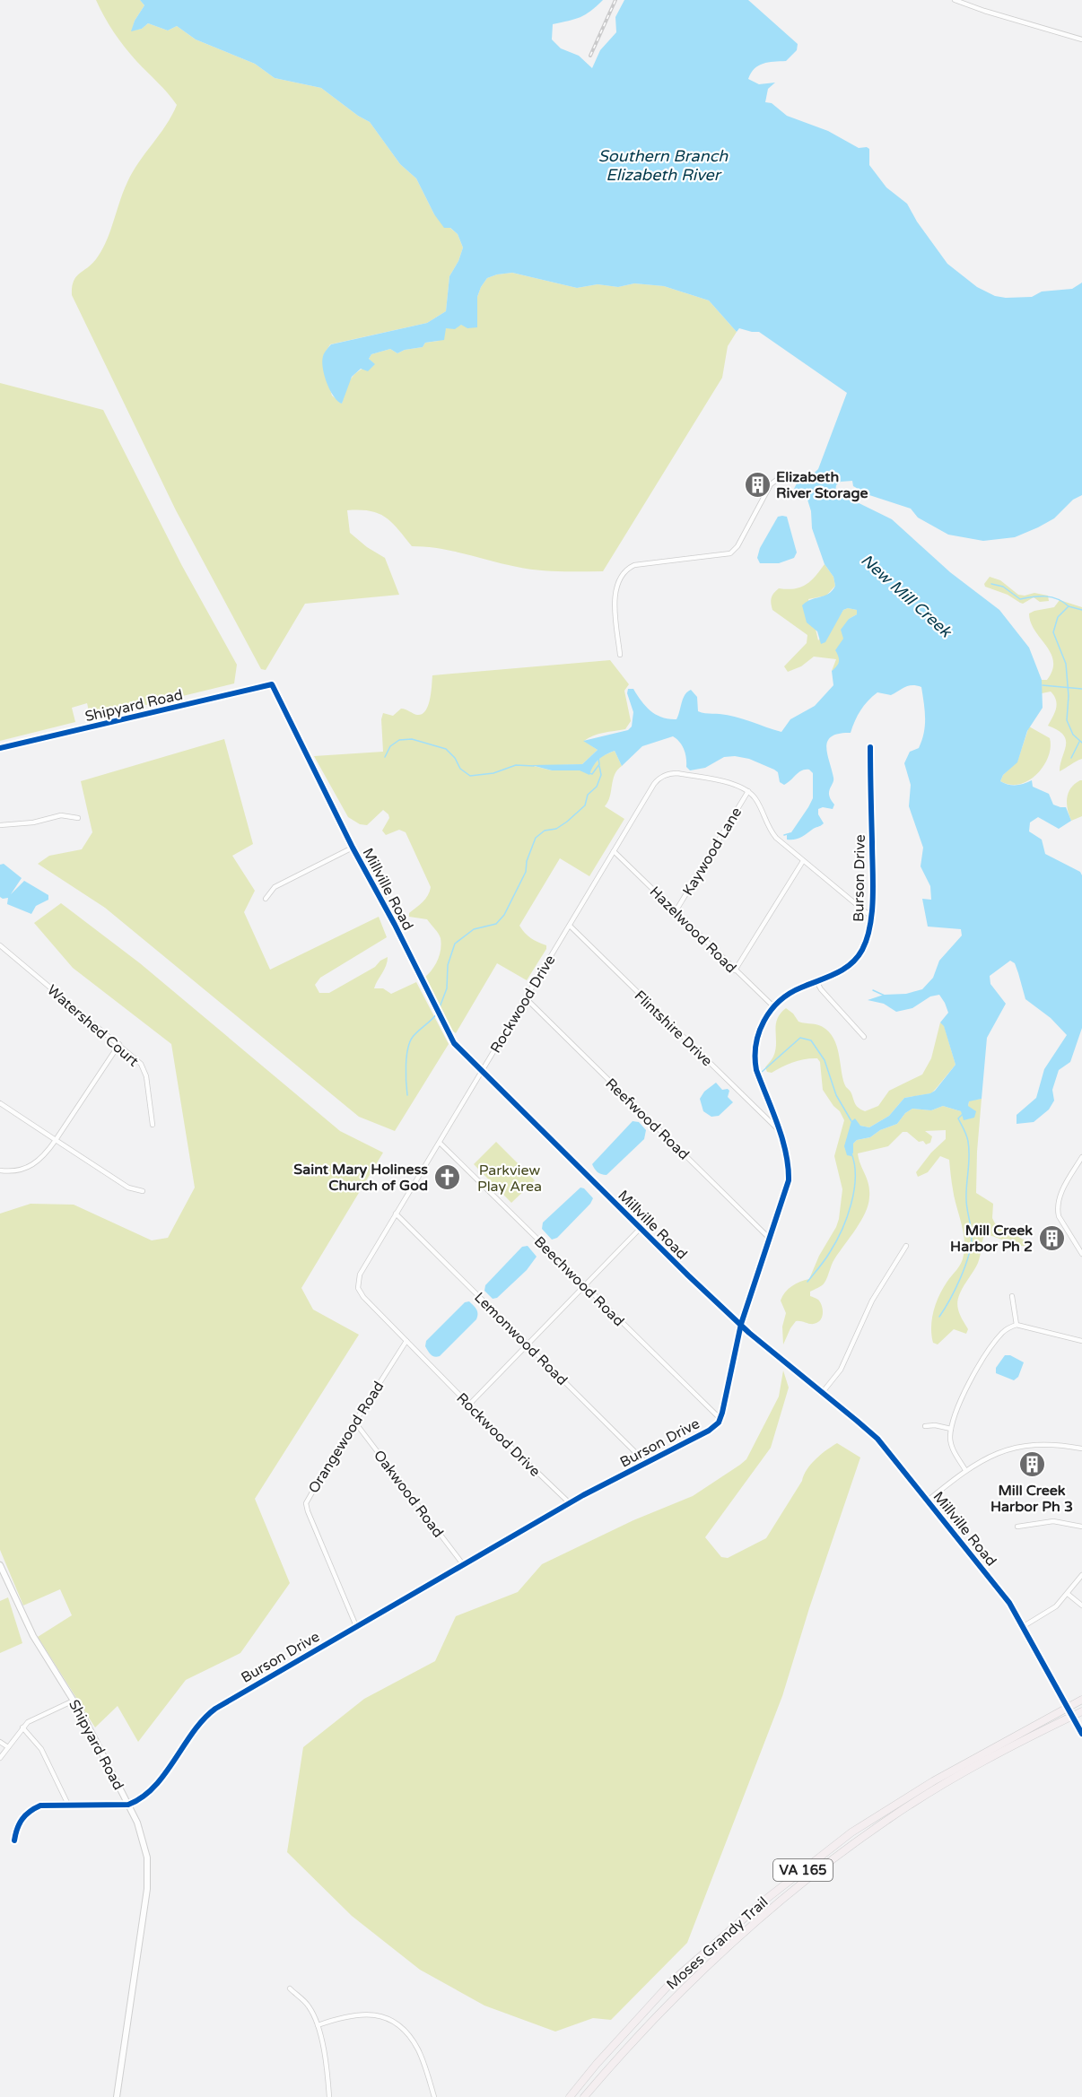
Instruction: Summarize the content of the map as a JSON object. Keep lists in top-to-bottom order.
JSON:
{
  "streets": {
    "main road": ["VA 165", "Moses Grandy Trail"],
    "street": [
      "Shipyard Road",
      "Kaywood Lane",
      "Burson Drive",
      "Millville Road",
      "Hazelwood Road",
      "Rockwood Drive",
      "Watershed Court",
      "Flintshire Drive",
      "Reefwood Road",
      "Beechwood Road",
      "Lemonwood Road",
      "Orangewood Road",
      "Oakwood Road"
    ]
  },
  "crossings": [
    ["Shipyard Road", "Burson Drive"],
    ["Shipyard Road", "Millville Road"],
    ["Kaywood Lane", "Hazelwood Road"],
    ["Kaywood Lane", "Rockwood Drive"],
    ["Burson Drive", "Millville Road"],
    ["Burson Drive", "Hazelwood Road"],
    ["Burson Drive", "Rockwood Drive"],
    ["Burson Drive", "Flintshire Drive"],
    ["Burson Drive", "Reefwood Road"],
    ["Burson Drive", "Beechwood Road"],
    ["Burson Drive", "Lemonwood Road"],
    ["Burson Drive", "Orangewood Road"],
    ["Burson Drive", "Oakwood Road"],
    ["Millville Road", "Rockwood Drive"],
    ["Millville Road", "Moses Grandy Trail"],
    ["Hazelwood Road", "Rockwood Drive"],
    ["Rockwood Drive", "Flintshire Drive"],
    ["Rockwood Drive", "Reefwood Road"],
    ["Rockwood Drive", "Beechwood Road"],
    ["Rockwood Drive", "Lemonwood Road"],
    ["Rockwood Drive", "Orangewood Road"],
    ["Orangewood Road", "Oakwood Road"]
  ],
  "water": ["Southern Branch Elizabeth River", "New Mill Creek"],
  "parks": ["Parkview Play Area"],
  "places": {
    "building": ["Elizabeth River Storage", "Mill Creek Harbor Ph 2", "Mill Creek Harbor Ph 3"],
    "church": ["Saint Mary Holiness Church of God"]
  }
}
